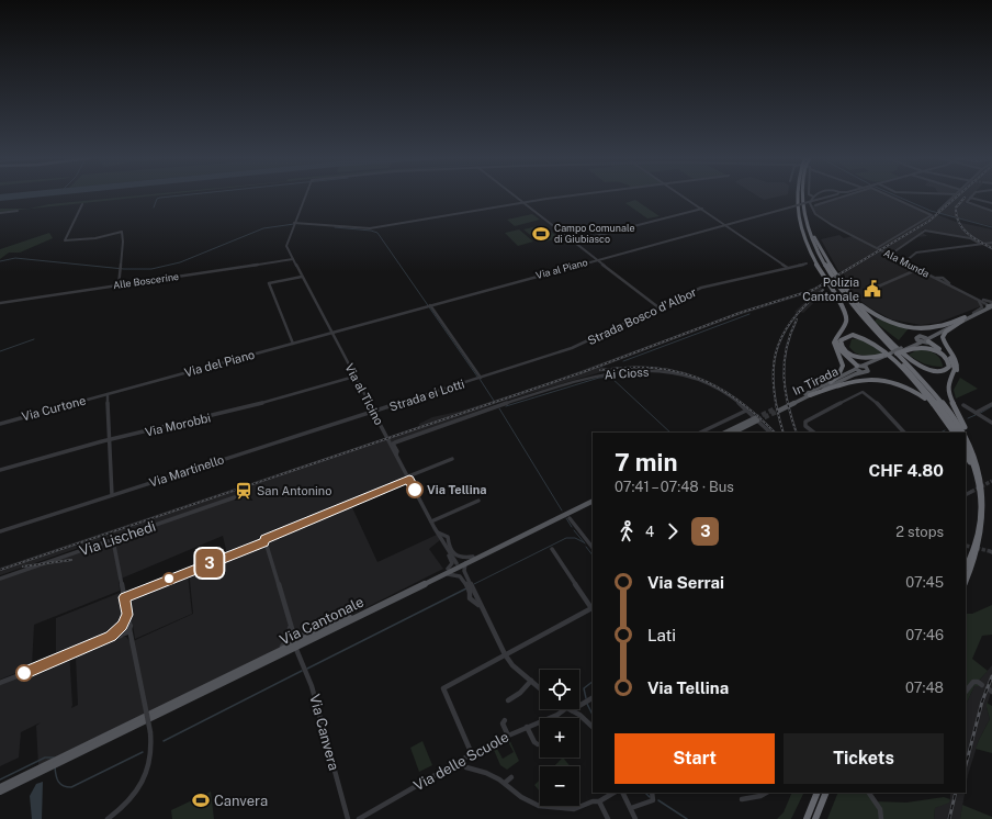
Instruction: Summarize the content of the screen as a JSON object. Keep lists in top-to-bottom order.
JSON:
{
  "streets": {
    "main road": ["In Tirada", "Via Cantonale"],
    "street": [
      "Ala Munda",
      "Via al Piano",
      "Alle Boscerine",
      "Strada Bosco d'Albor",
      "Via del Piano",
      "Ai Cioss",
      "Via al Ticino",
      "Strada ei Lotti",
      "Via Curtone",
      "Via Morobbi",
      "Via Martinello",
      "Via Lischedi",
      "Via Canvera",
      "Via delle Scuole"
    ]
  },
  "crossings": [
    ["Via al Piano", "Via del Piano"],
    ["Via al Piano", "Via al Ticino"],
    ["Alle Boscerine", "Via al Ticino"],
    ["Strada Bosco d'Albor", "Strada ei Lotti"],
    ["Via del Piano", "Via al Ticino"],
    ["Via del Piano", "Via Curtone"],
    ["Ai Cioss", "Via al Ticino"],
    ["Via al Ticino", "Strada ei Lotti"],
    ["Via al Ticino", "Via Morobbi"],
    ["Via al Ticino", "Via Martinello"],
    ["Strada ei Lotti", "Via Martinello"],
    ["Via Cantonale", "Via Canvera"]
  ],
  "places": {
    "sports": ["Campo Comunale di Giubiasco", "Canvera"],
    "public building": ["Polizia Cantonale"],
    "other": ["Via Tellina"],
    "station": ["San Antonino"]
  },
  "lines": ["bus line 3"],
  "page": {
    "on_map": "3",
    "heading": ["7 min", "07:41 – 07:48 · Bus", "CHF 4.80"],
    "legs": ["4", "3", "2 stops"],
    "list": [
      {
        "name": "Via Serrai",
        "value": "07:45"
      },
      {
        "name": "Lati",
        "value": "07:46"
      },
      {
        "name": "Via Tellina",
        "value": "07:48"
      }
    ],
    "map_buttons": ["+", "−"],
    "buttons": ["Start", "Tickets"]
  }
}
